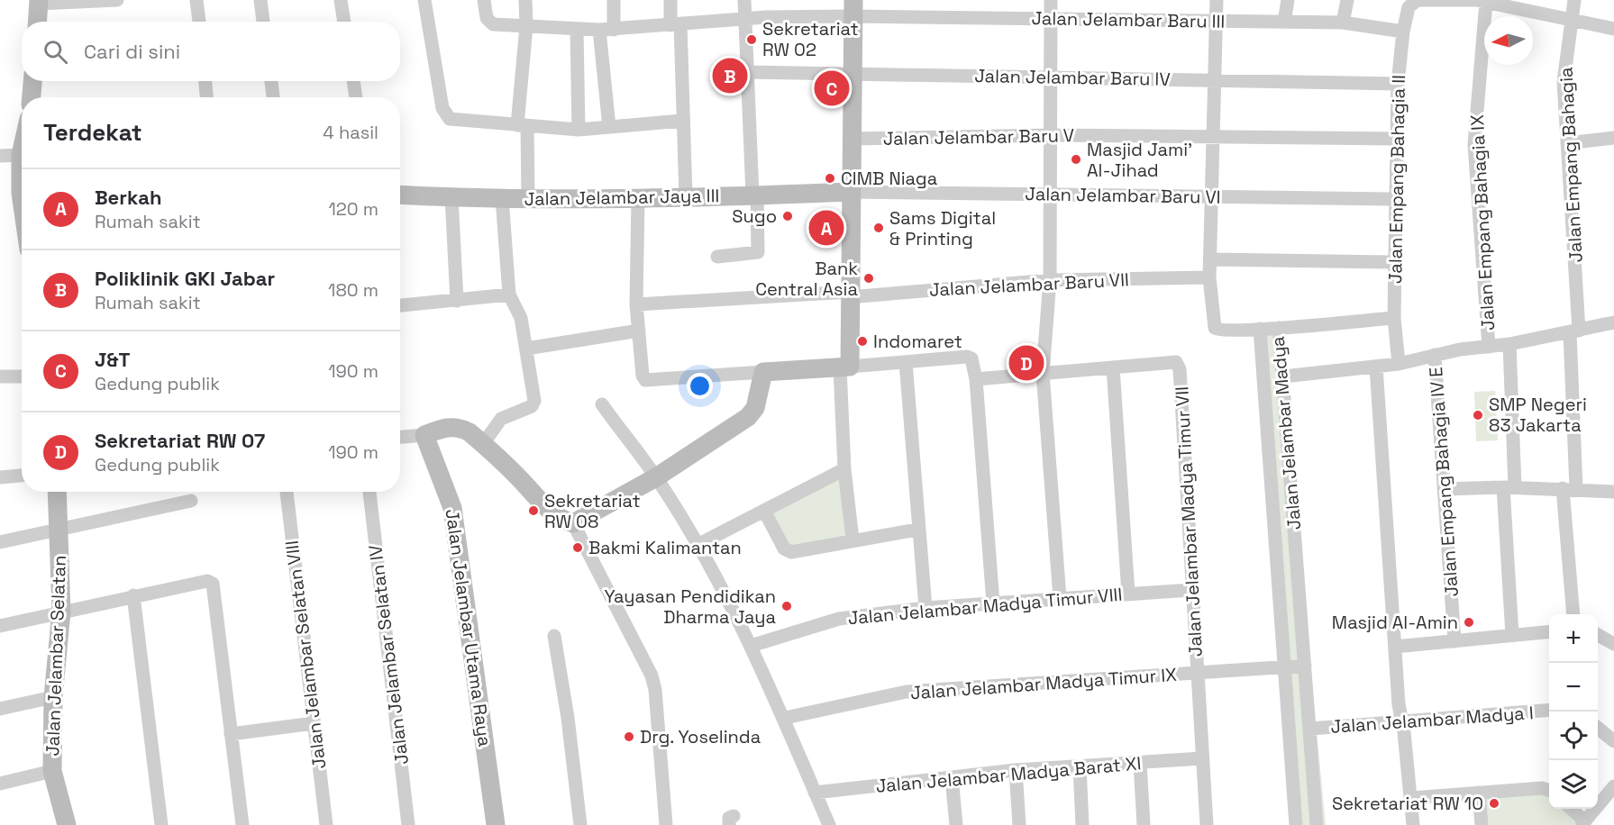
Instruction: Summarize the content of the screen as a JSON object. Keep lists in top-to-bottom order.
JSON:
{
  "streets": {
    "street": [
      "Jalan Jelambar Baru III",
      "Jalan Jelambar Baru IV",
      "Jalan Jelambar Baru V",
      "Jalan Empang Bahagia",
      "Jalan Empang Bahagia II",
      "Jalan Jelambar Baru VI",
      "Jalan Jelambar Jaya III",
      "Jalan Empang Bahagia IX",
      "Jalan Jelambar Baru VII",
      "Jalan Jelambar Madya",
      "Jalan Empang Bahagia IV E",
      "Jalan Jelambar Madya Timur VII",
      "Jalan Jelambar Madya Timur VIII",
      "Jalan Jelambar Utama Raya",
      "Jalan Jelambar Selatan VIII",
      "Jalan Jelambar Selatan IV",
      "Jalan Jelambar Selatan",
      "Jalan Jelambar Madya Timur IX",
      "Jalan Jelambar Madya I",
      "Jalan Jelambar Madya Barat XI"
    ]
  },
  "crossings": [
    ["Jalan Jelambar Baru III", "Jalan Empang Bahagia II"],
    ["Jalan Jelambar Baru IV", "Jalan Empang Bahagia II"],
    ["Jalan Jelambar Baru V", "Jalan Empang Bahagia II"],
    ["Jalan Empang Bahagia II", "Jalan Jelambar Baru VI"],
    ["Jalan Jelambar Baru VI", "Jalan Jelambar Jaya III"],
    ["Jalan Jelambar Madya", "Jalan Jelambar Madya Timur IX"],
    ["Jalan Jelambar Madya", "Jalan Jelambar Madya I"],
    ["Jalan Jelambar Madya Timur VII", "Jalan Jelambar Madya Timur VIII"],
    ["Jalan Jelambar Madya Timur VII", "Jalan Jelambar Madya Timur IX"],
    ["Jalan Jelambar Madya Timur VII", "Jalan Jelambar Madya Barat XI"]
  ],
  "places": [
    "Sekretariat RW 02",
    "Masjid Jami' Al-Jihad",
    "CIMB Niaga",
    "Sugo",
    "Sams Digital & Printing",
    "Bank Central Asia",
    "Indomaret",
    "SMP Negeri 83 Jakarta",
    "Sekretariat RW 08",
    "Bakmi Kalimantan",
    "Yayasan Pendidikan Dharma Jaya",
    "Masjid Al-Amin",
    "Drg. Yoselinda",
    "Sekretariat RW 10"
  ],
  "north": "left",
  "page": {
    "search": "Cari di sini",
    "pins": [
      "B",
      "C",
      "A",
      "D"
    ],
    "heading": ["Terdekat", "4 hasil"],
    "list": [
      {
        "mark": "A",
        "name": "Berkah",
        "note": "Rumah sakit",
        "value": "120 m"
      },
      {
        "mark": "B",
        "name": "Poliklinik GKI Jabar",
        "note": "Rumah sakit",
        "value": "180 m"
      },
      {
        "mark": "C",
        "name": "J&T",
        "note": "Gedung publik",
        "value": "190 m"
      },
      {
        "mark": "D",
        "name": "Sekretariat RW 07",
        "note": "Gedung publik",
        "value": "190 m"
      }
    ],
    "map_buttons": ["+", "−"]
  }
}
